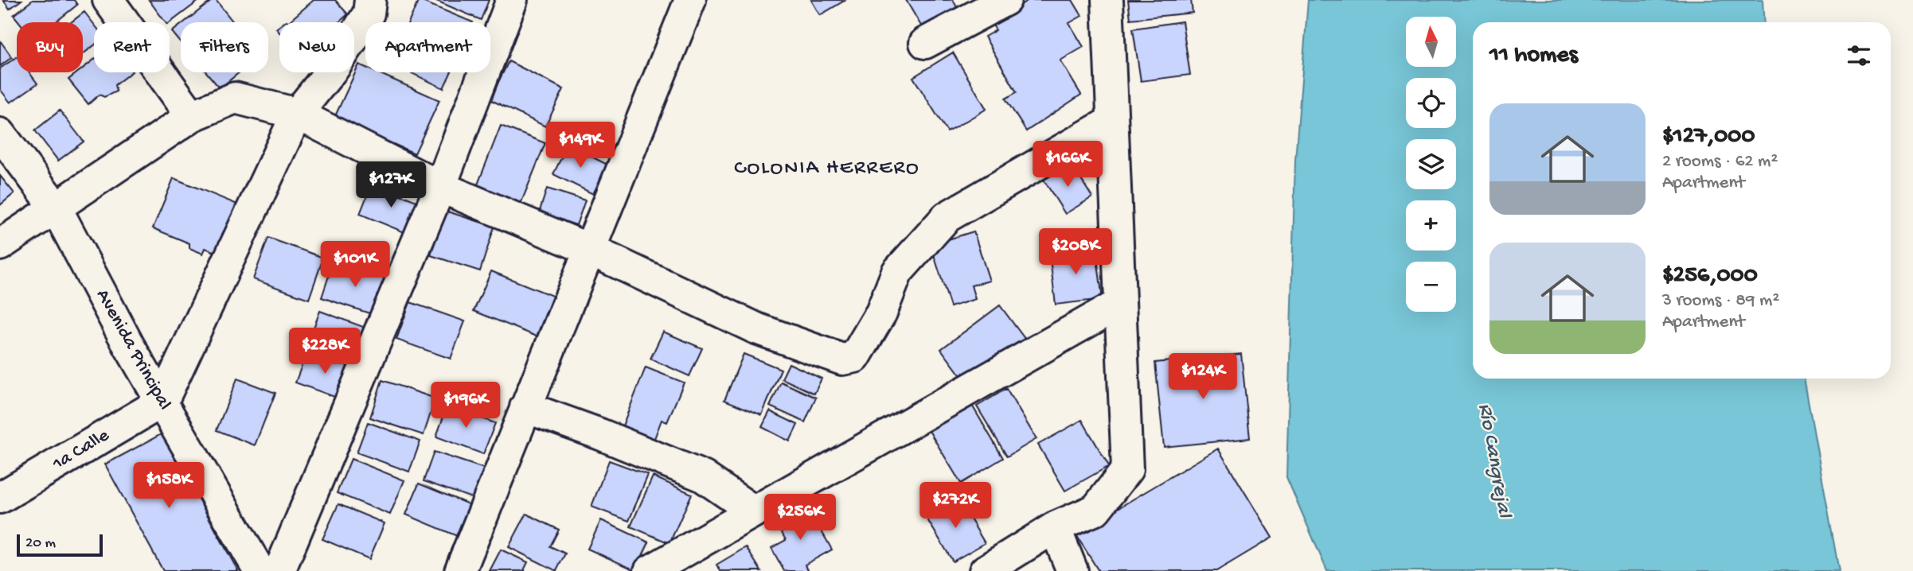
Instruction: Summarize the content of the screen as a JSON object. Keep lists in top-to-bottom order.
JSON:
{
  "streets": {
    "street": ["Avenida Principal", "1a Calle"]
  },
  "crossings": [
    ["Avenida Principal", "1a Calle"]
  ],
  "districts": ["COLONIA HERRERO"],
  "water": ["Río Cangrejal"],
  "scale_bar": "20 m",
  "north": "top",
  "page": {
    "map_buttons": ["+", "−"],
    "chip": [
      "Buy",
      "Rent",
      "Filters",
      "New",
      "Apartment"
    ],
    "heading": "11 homes",
    "list": [
      {
        "name": "$127,000",
        "note": "2 rooms · 62 m² · Apartment"
      },
      {
        "name": "$256,000",
        "note": "3 rooms · 89 m² · Apartment"
      }
    ],
    "price": [
      "$149K",
      "$166K",
      "$127K",
      "$208K",
      "$101K",
      "$228K",
      "$124K",
      "$196K",
      "$158K",
      "$272K",
      "$256K"
    ],
    "scale": "20 m"
  }
}
